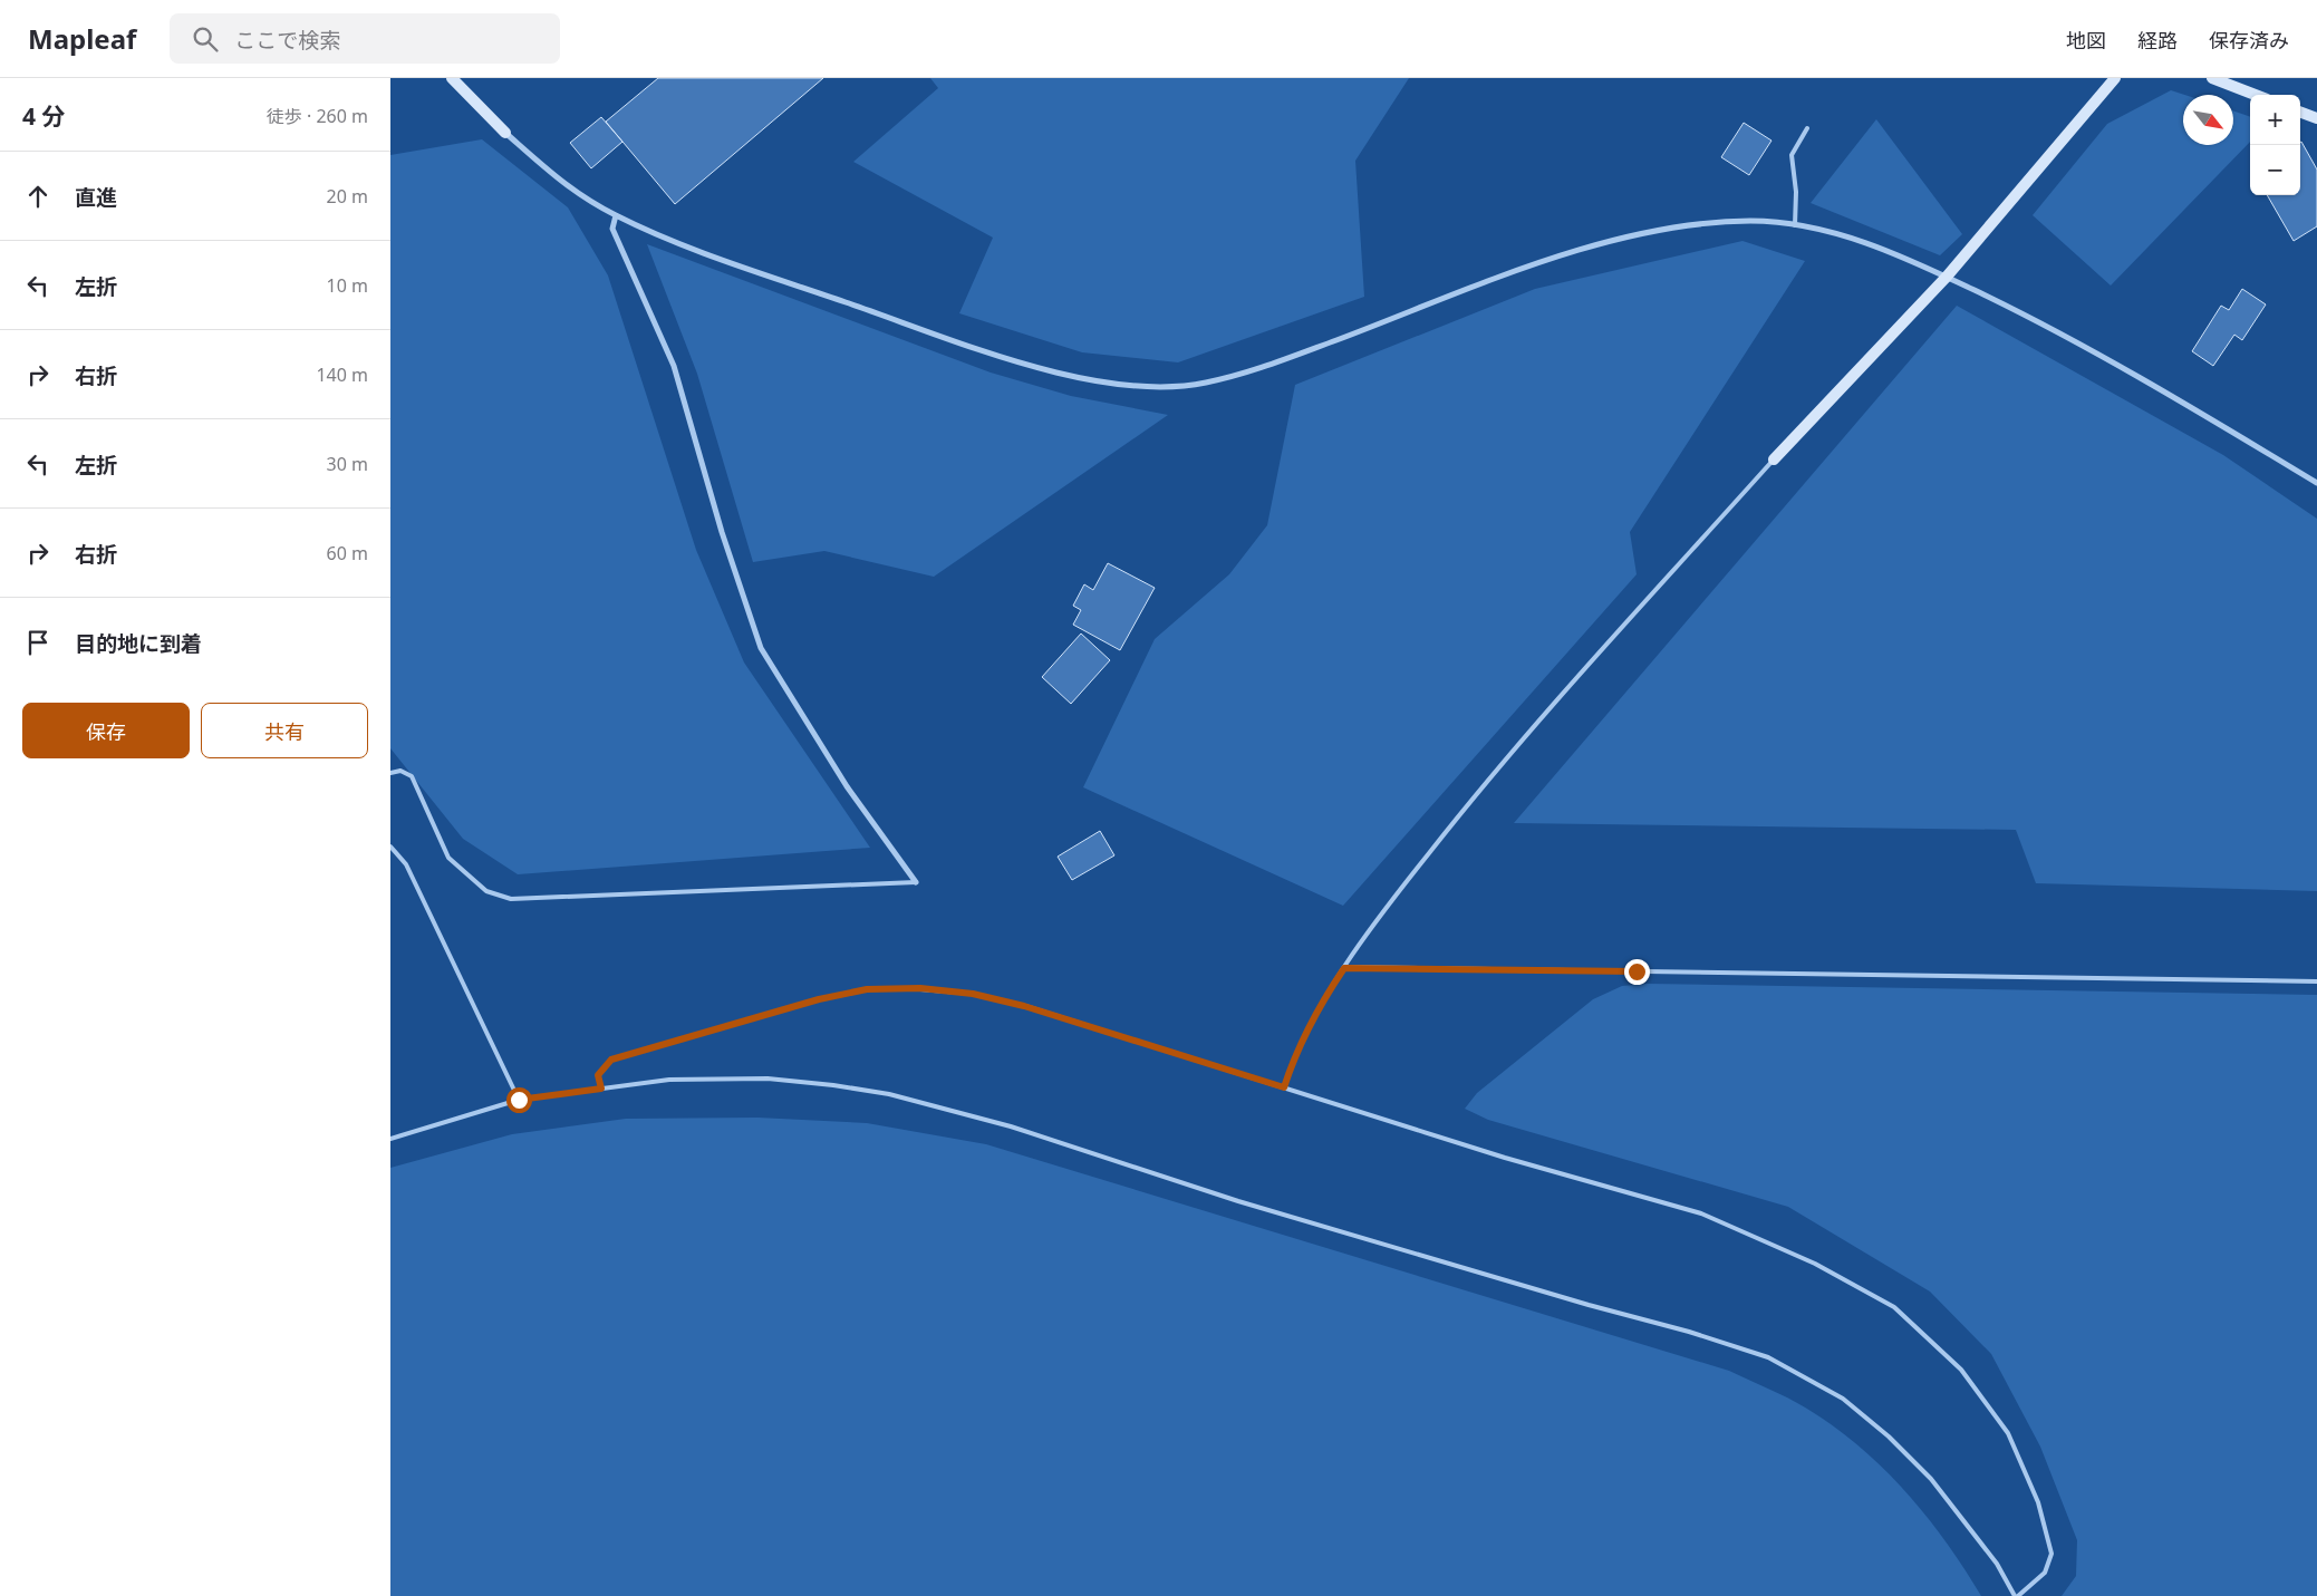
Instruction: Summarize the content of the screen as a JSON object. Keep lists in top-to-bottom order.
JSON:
{
  "north": "bottom right",
  "page": {
    "header": "Mapleaf",
    "search": "ここで検索",
    "nav": ["地図", "経路", "保存済み"],
    "heading": ["4 分", "徒歩 · 260 m"],
    "map_buttons": ["+", "−"],
    "list": [
      ["直進", "20 m"],
      ["左折", "10 m"],
      ["右折", "140 m"],
      ["左折", "30 m"],
      ["右折", "60 m"],
      "目的地に到着"
    ],
    "buttons": ["保存", "共有"]
  }
}
